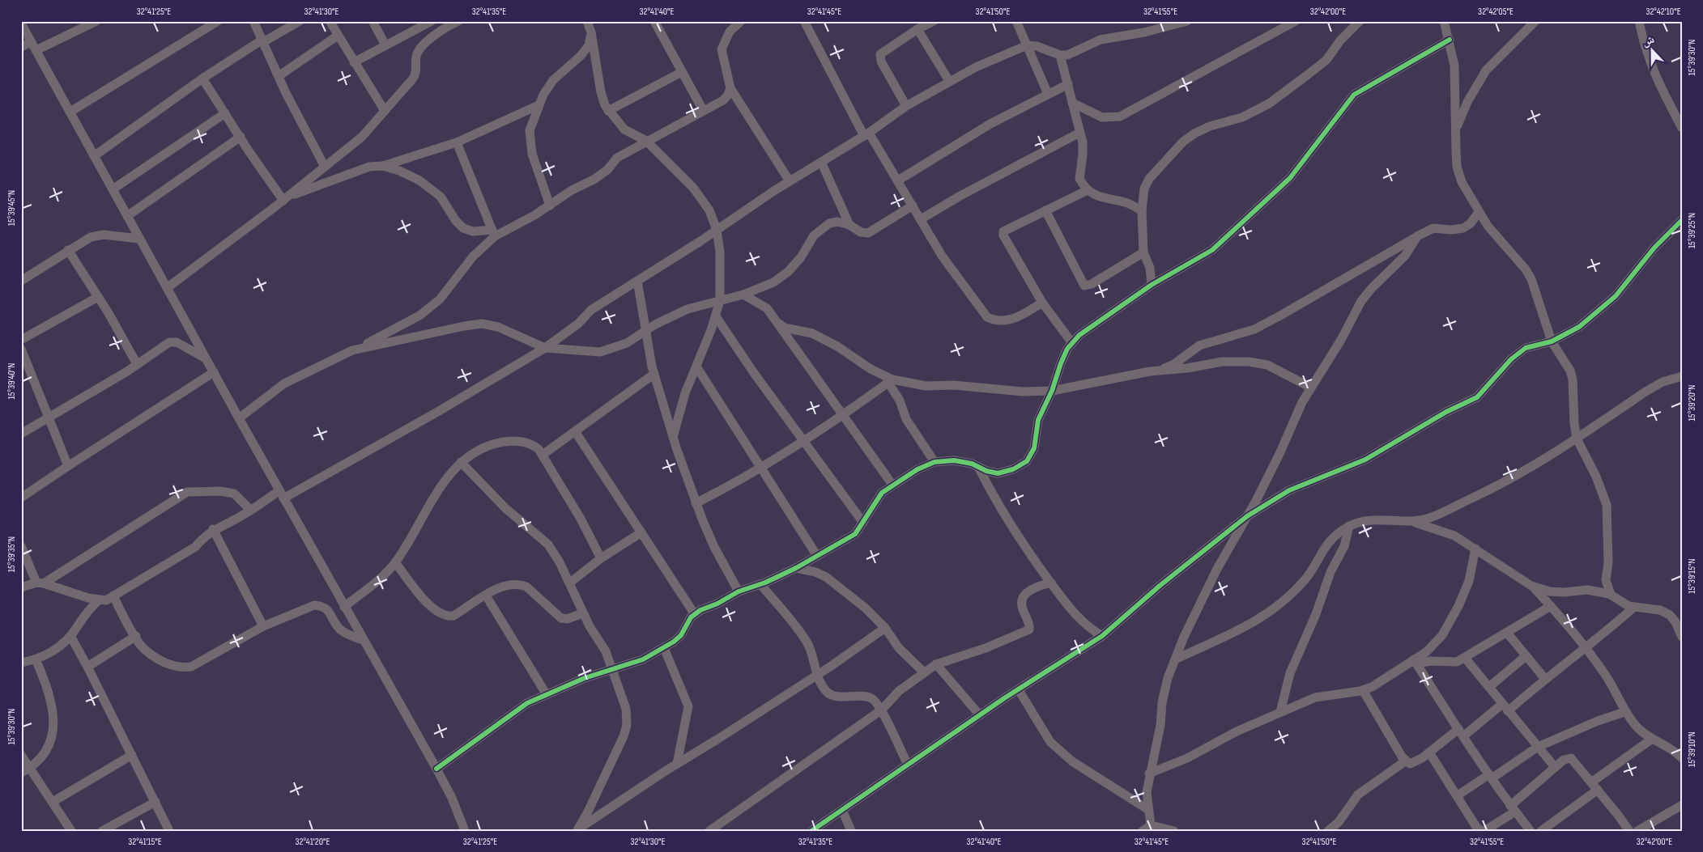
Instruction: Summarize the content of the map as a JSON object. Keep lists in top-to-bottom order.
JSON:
{
  "north": "top",
  "coordinates": [
    "32°41'25\"E",
    "32°41'30\"E",
    "32°41'35\"E",
    "32°41'40\"E",
    "32°41'45\"E",
    "32°41'50\"E",
    "32°41'55\"E",
    "32°42'00\"E",
    "32°42'05\"E",
    "32°42'10\"E",
    "15°39'30\"N",
    "15°39'45\"N",
    "15°39'25\"N",
    "15°39'40\"N",
    "15°39'20\"N",
    "15°39'35\"N",
    "15°39'15\"N",
    "15°39'10\"N",
    "32°41'15\"E",
    "32°41'20\"E"
  ]
}
